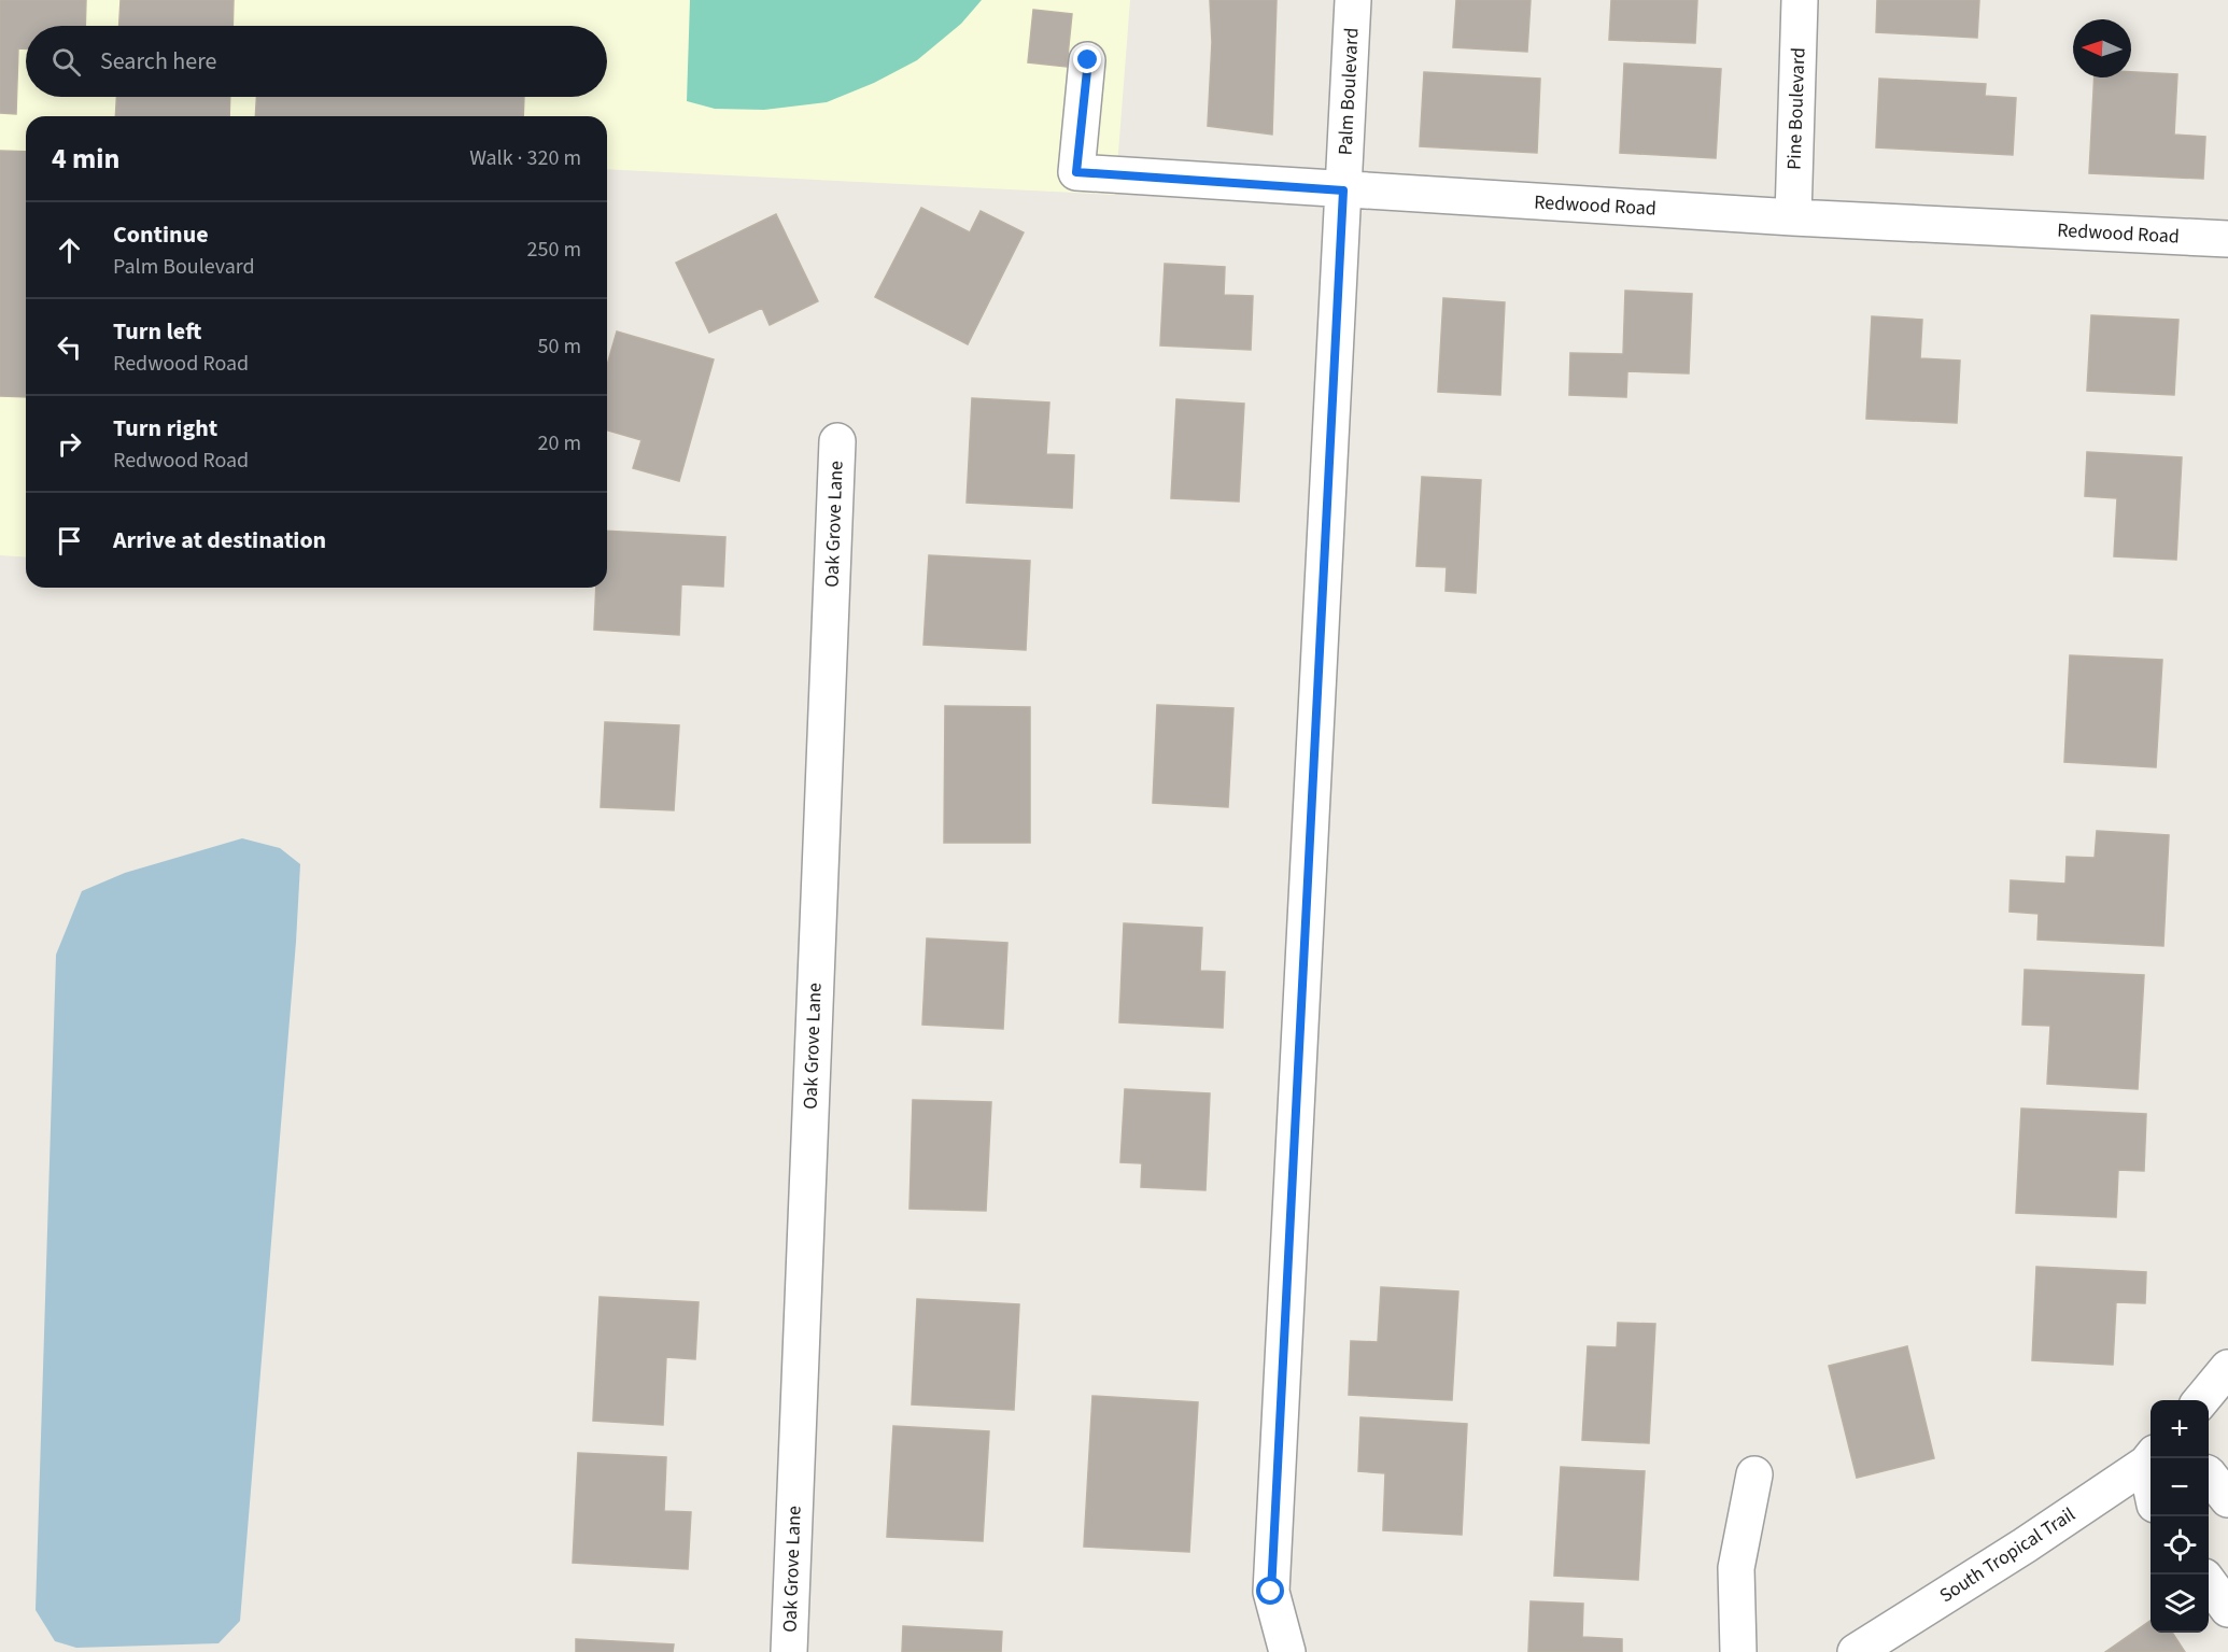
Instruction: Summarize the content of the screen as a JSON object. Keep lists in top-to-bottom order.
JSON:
{
  "streets": {
    "street": [
      "Palm Boulevard",
      "Pine Boulevard",
      "Redwood Road",
      "Oak Grove Lane",
      "South Tropical Trail"
    ]
  },
  "crossings": [
    ["Palm Boulevard", "Redwood Road"],
    ["Pine Boulevard", "Redwood Road"]
  ],
  "north": "left",
  "page": {
    "search": "Search here",
    "heading": ["4 min", "Walk · 320 m"],
    "list": [
      ["Continue", "Palm Boulevard", "250 m"],
      ["Turn left", "Redwood Road", "50 m"],
      ["Turn right", "Redwood Road", "20 m"],
      "Arrive at destination"
    ],
    "map_buttons": ["+", "−"]
  }
}
